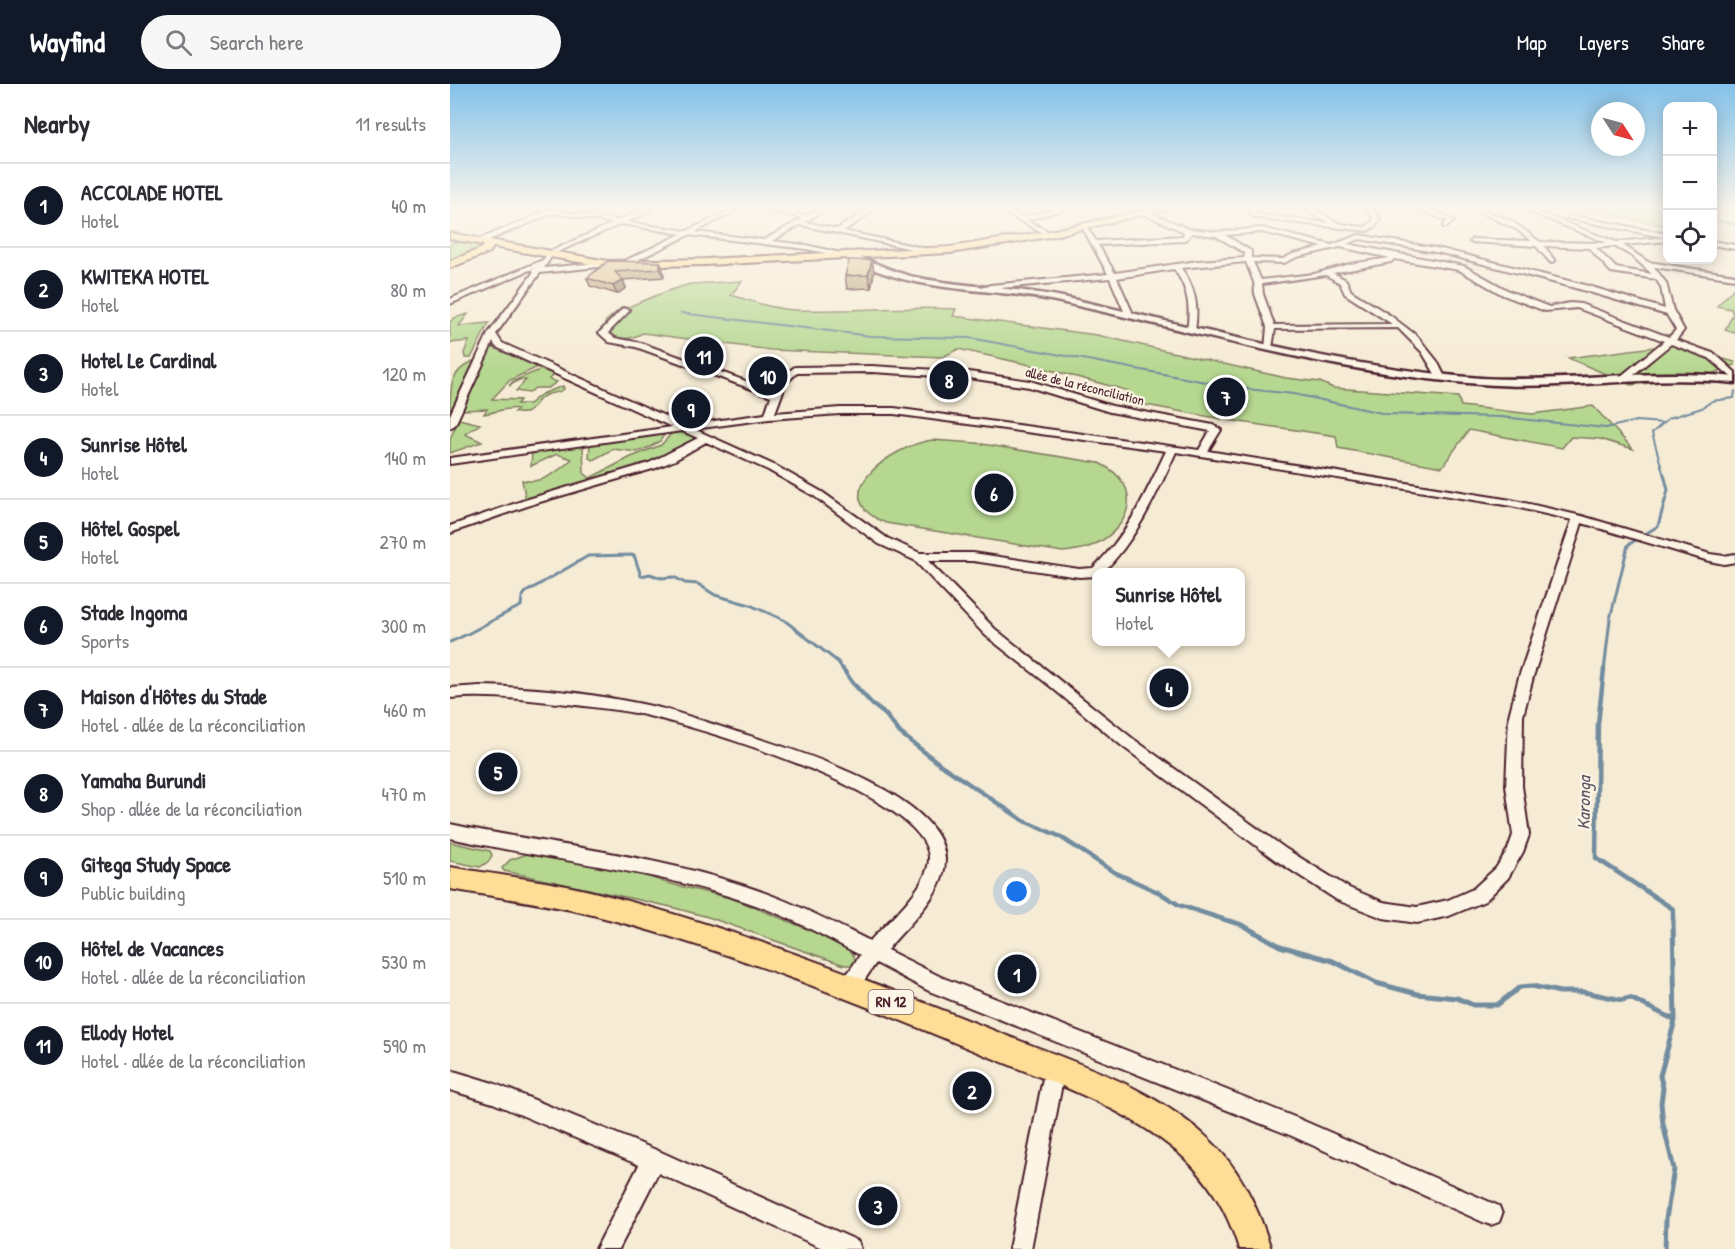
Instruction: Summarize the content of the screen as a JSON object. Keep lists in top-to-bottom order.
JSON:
{
  "streets": {
    "main road": ["RN 12"],
    "street": ["allée de la réconciliation"]
  },
  "water": ["Karonga"],
  "north": "bottom right",
  "page": {
    "header": "Wayfind",
    "search": "Search here",
    "nav": ["Map", "Layers", "Share"],
    "heading": ["Nearby", "11 results"],
    "map_buttons": ["+", "−"],
    "list": [
      {
        "mark": "1",
        "name": "ACCOLADE HOTEL",
        "note": "Hotel",
        "value": "40 m"
      },
      {
        "mark": "2",
        "name": "KWITEKA HOTEL",
        "note": "Hotel",
        "value": "80 m"
      },
      {
        "mark": "3",
        "name": "Hotel Le Cardinal",
        "note": "Hotel",
        "value": "120 m"
      },
      {
        "mark": "4",
        "name": "Sunrise Hôtel",
        "note": "Hotel",
        "value": "140 m"
      },
      {
        "mark": "5",
        "name": "Hôtel Gospel",
        "note": "Hotel",
        "value": "270 m"
      },
      {
        "mark": "6",
        "name": "Stade Ingoma",
        "note": "Sports",
        "value": "300 m"
      },
      {
        "mark": "7",
        "name": "Maison d'Hôtes du Stade",
        "note": "Hotel · allée de la réconciliation",
        "value": "460 m"
      },
      {
        "mark": "8",
        "name": "Yamaha Burundi",
        "note": "Shop · allée de la réconciliation",
        "value": "470 m"
      },
      {
        "mark": "9",
        "name": "Gitega Study Space",
        "note": "Public building",
        "value": "510 m"
      },
      {
        "mark": "10",
        "name": "Hôtel de Vacances",
        "note": "Hotel · allée de la réconciliation",
        "value": "530 m"
      },
      {
        "mark": "11",
        "name": "Ellody Hotel",
        "note": "Hotel · allée de la réconciliation",
        "value": "590 m"
      }
    ],
    "pins": [
      "11",
      "10",
      "8",
      "7",
      "9",
      "6",
      "4",
      "5",
      "1",
      "2",
      "3"
    ],
    "popup": ["Sunrise Hôtel", "Hotel"]
  }
}
